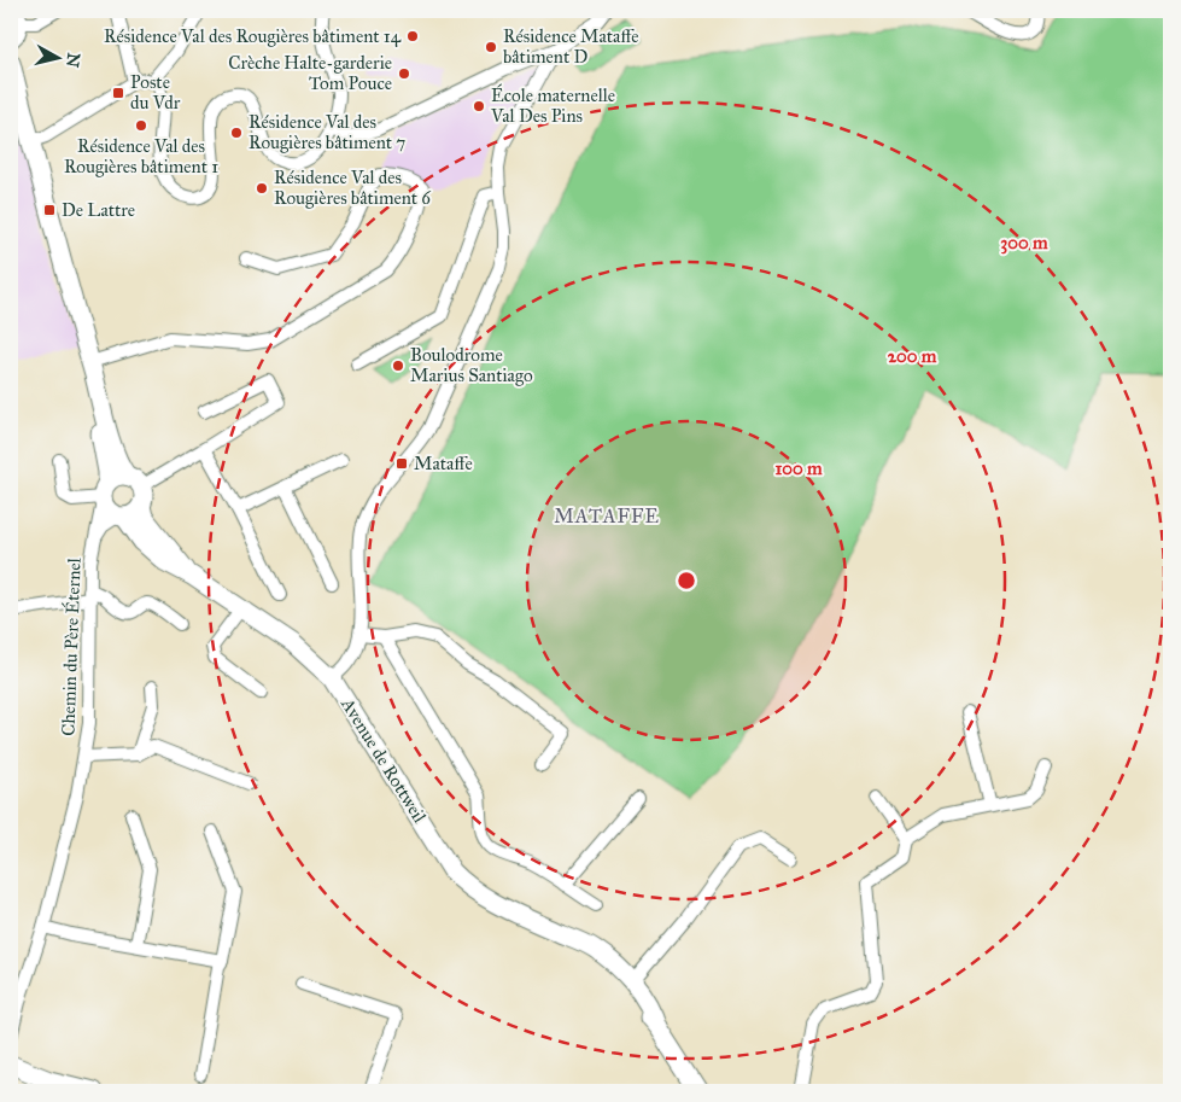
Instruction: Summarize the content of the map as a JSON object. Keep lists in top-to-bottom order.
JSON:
{
  "streets": {
    "main road": ["Avenue de Rottweil"],
    "street": ["Chemin du Père Éternel"]
  },
  "crossings": [
    ["Chemin du Père Éternel", "Avenue de Rottweil"]
  ],
  "districts": ["MATAFFE"],
  "places": {
    "other": [
      "Résidence Val des Rougières bâtiment 14",
      "Résidence Mataffe bâtiment D",
      "Crèche Halte-garderie Tom Pouce",
      "École maternelle Val Des Pins",
      "Résidence Val des Rougières bâtiment 1",
      "Résidence Val des Rougières bâtiment 7",
      "Résidence Val des Rougières bâtiment 6",
      "Boulodrome Marius Santiago"
    ],
    "transit": ["Poste du Vdr", "De Lattre", "Mataffe"]
  },
  "north": "right",
  "rings": ["300 m", "200 m", "100 m"]
}
